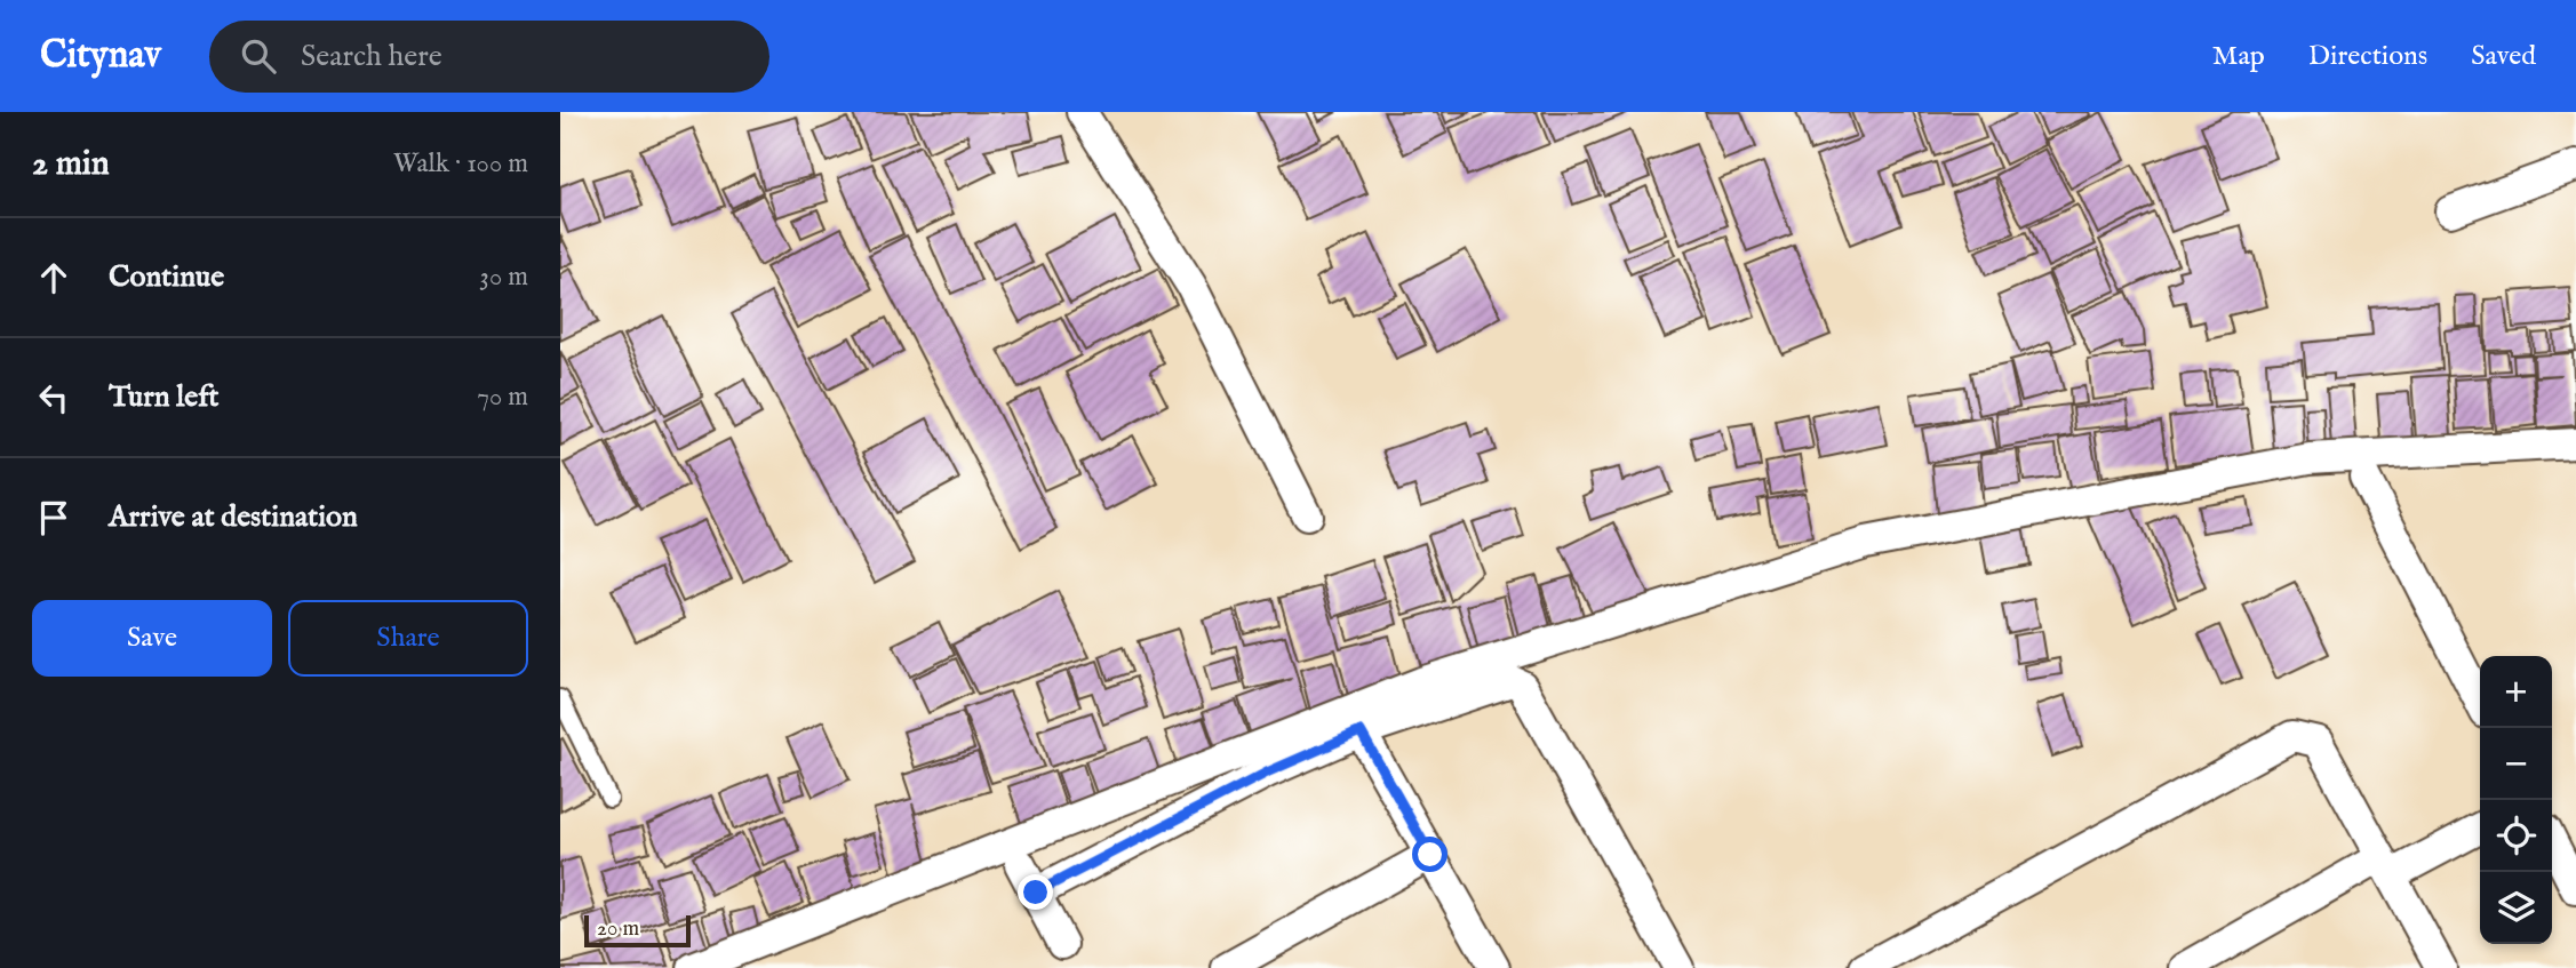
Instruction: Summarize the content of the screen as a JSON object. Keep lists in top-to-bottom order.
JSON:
{
  "scale_bar": "20 m",
  "page": {
    "header": "Citynav",
    "search": "Search here",
    "nav": ["Map", "Directions", "Saved"],
    "heading": ["2 min", "Walk · 100 m"],
    "list": [
      ["Continue", "30 m"],
      ["Turn left", "70 m"],
      "Arrive at destination"
    ],
    "buttons": ["Save", "Share"],
    "map_buttons": ["+", "−"],
    "scale": "20 m"
  }
}
